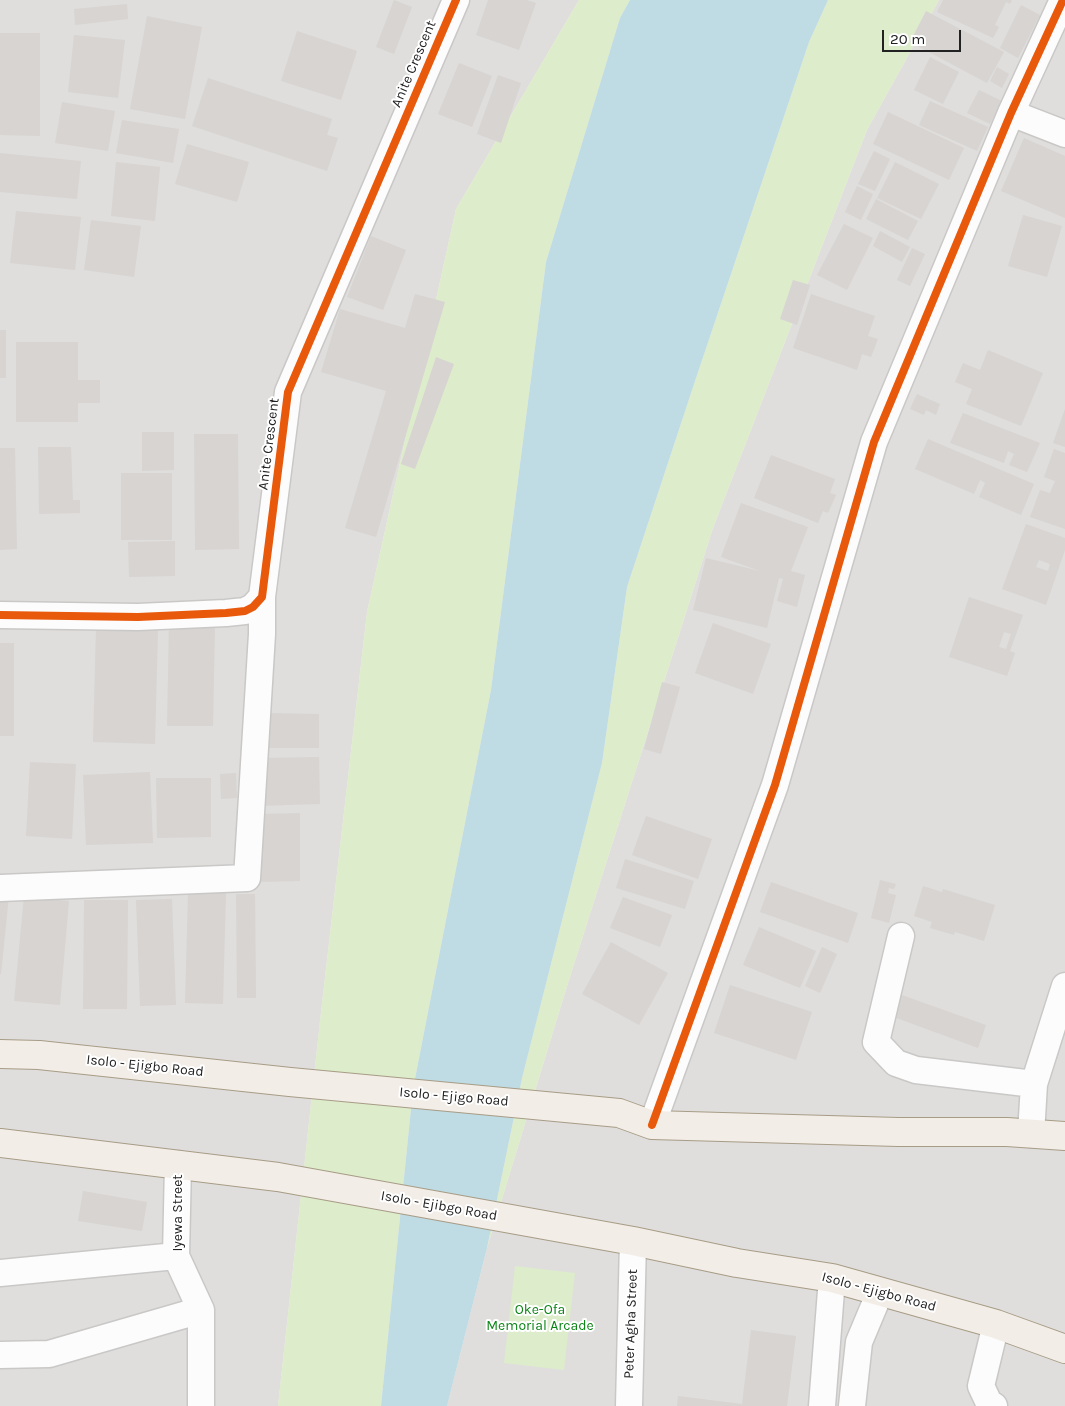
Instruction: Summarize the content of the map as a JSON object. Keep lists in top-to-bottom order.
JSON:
{
  "streets": {
    "main road": ["Isolo - Ejigbo Road", "Isolo - Ejigo Road", "Isolo - Ejibgo Road"],
    "street": ["Anite Crescent", "Iyewa Street", "Peter Agha Street"]
  },
  "crossings": [
    ["Isolo - Ejigbo Road", "Isolo - Ejigo Road"],
    ["Isolo - Ejigbo Road", "Isolo - Ejibgo Road"],
    ["Isolo - Ejigbo Road", "Peter Agha Street"],
    ["Isolo - Ejibgo Road", "Iyewa Street"]
  ],
  "parks": ["Oke-Ofa Memorial Arcade"],
  "scale_bar": "20 m"
}
